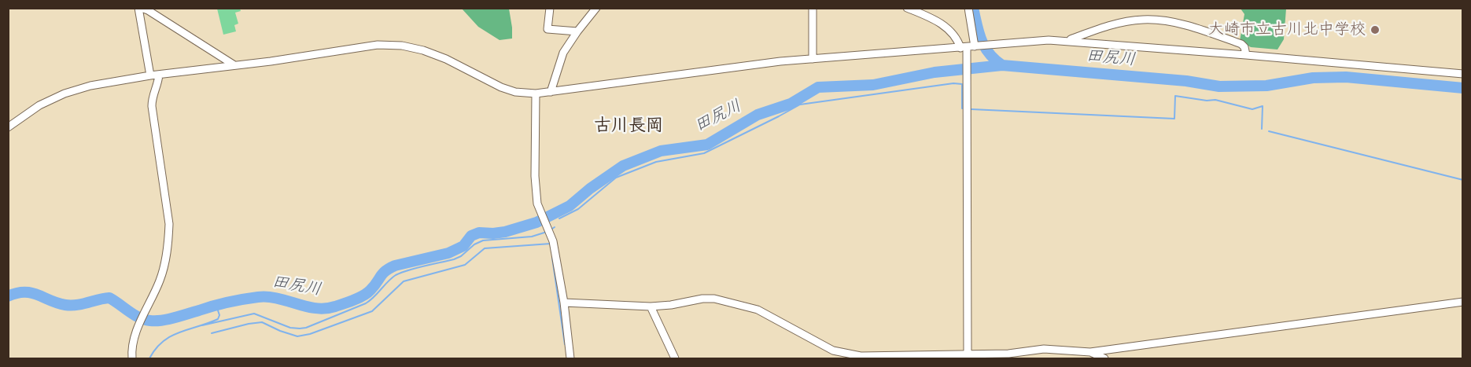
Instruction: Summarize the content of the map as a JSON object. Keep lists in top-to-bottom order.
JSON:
{
  "districts": ["古川長岡"],
  "water": ["田尻川"],
  "places": ["大崎市立古川北中学校"]
}
